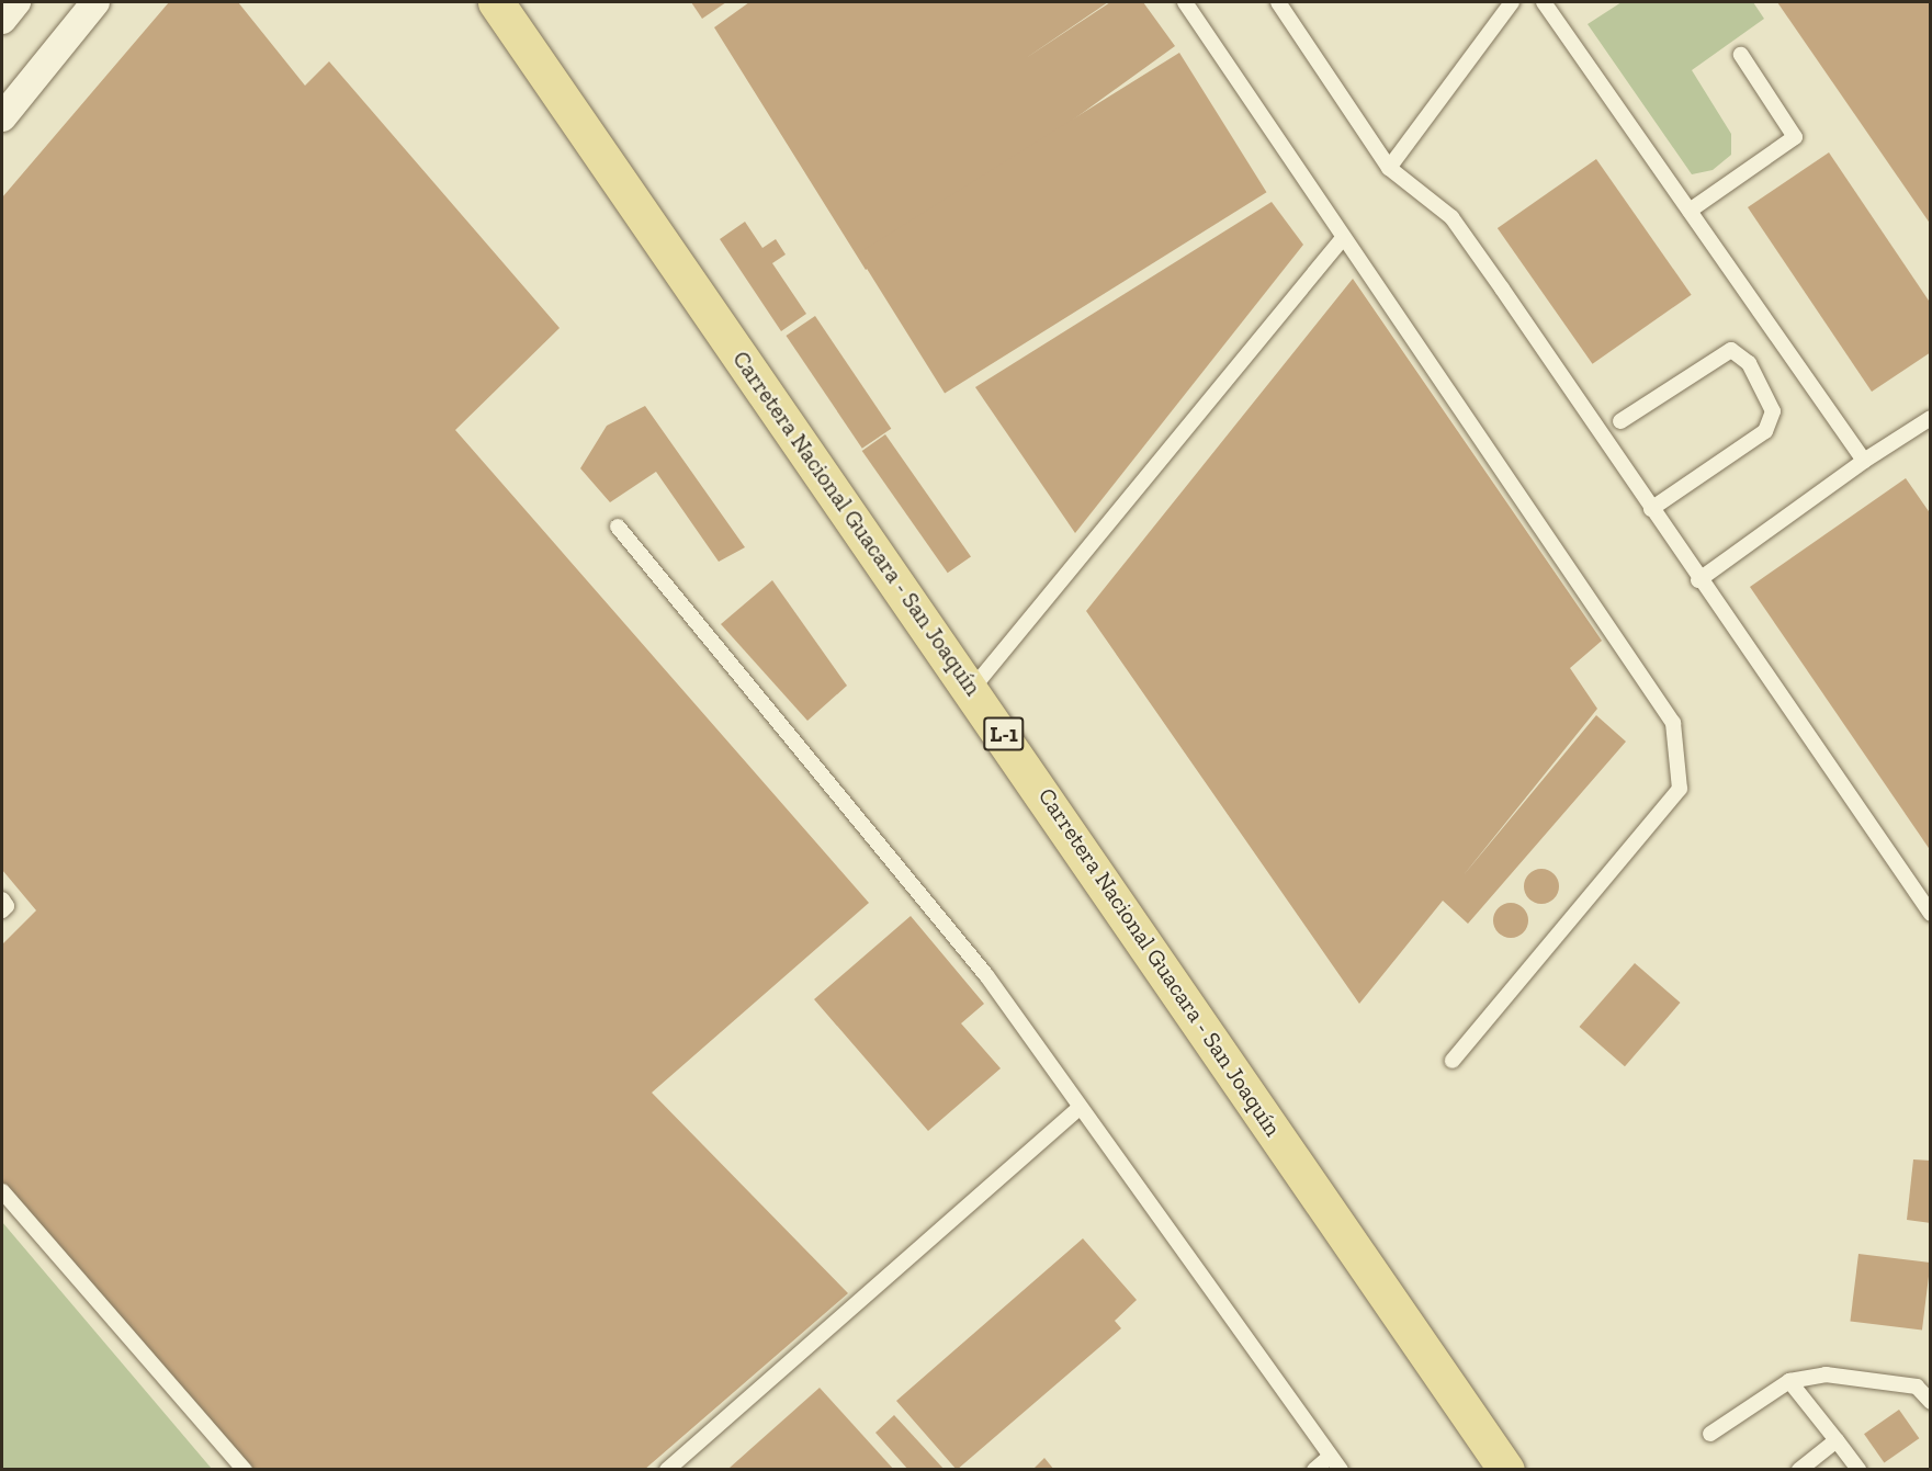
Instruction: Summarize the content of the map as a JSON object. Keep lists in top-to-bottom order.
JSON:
{
  "streets": {
    "main road": ["Carretera Nacional Guacara - San Joaquín", "L-1"]
  }
}
